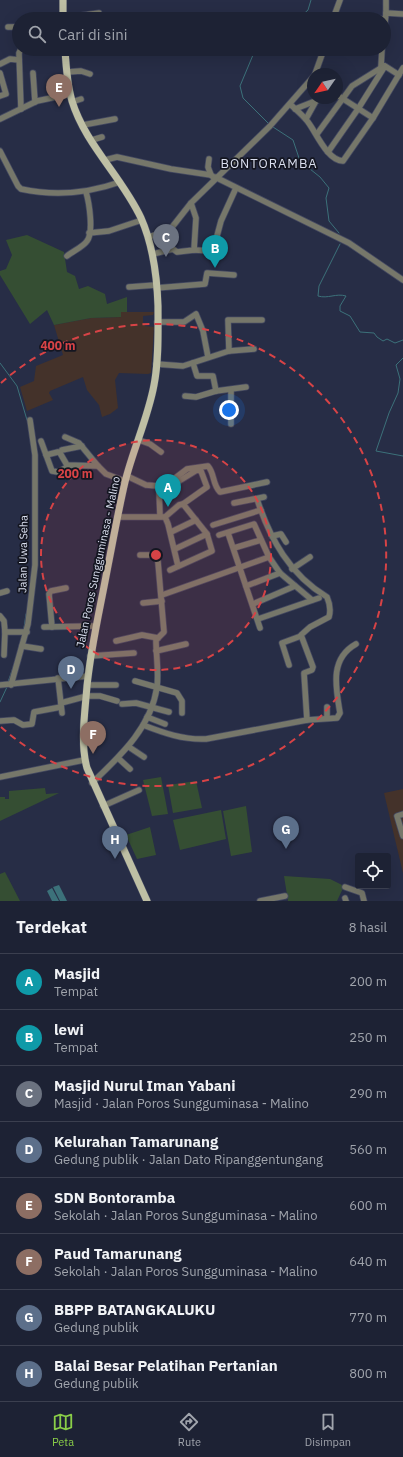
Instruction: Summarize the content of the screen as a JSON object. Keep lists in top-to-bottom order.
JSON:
{
  "streets": {
    "main road": ["Jalan Poros Sungguminasa - Malino"],
    "street": ["Jalan Uwa Seha"]
  },
  "districts": ["BONTORAMBA"],
  "north": "bottom left",
  "page": {
    "search": "Cari di sini",
    "pins": [
      "E",
      "C",
      "B",
      "A",
      "D",
      "F",
      "G",
      "H"
    ],
    "heading": ["Terdekat", "8 hasil"],
    "list": [
      {
        "mark": "A",
        "name": "Masjid",
        "note": "Tempat",
        "value": "200 m"
      },
      {
        "mark": "B",
        "name": "lewi",
        "note": "Tempat",
        "value": "250 m"
      },
      {
        "mark": "C",
        "name": "Masjid Nurul Iman Yabani",
        "note": "Masjid · Jalan Poros Sungguminasa - Malino",
        "value": "290 m"
      },
      {
        "mark": "D",
        "name": "Kelurahan Tamarunang",
        "note": "Gedung publik · Jalan Dato Ripanggentungang",
        "value": "560 m"
      },
      {
        "mark": "E",
        "name": "SDN Bontoramba",
        "note": "Sekolah · Jalan Poros Sungguminasa - Malino",
        "value": "600 m"
      },
      {
        "mark": "F",
        "name": "Paud Tamarunang",
        "note": "Sekolah · Jalan Poros Sungguminasa - Malino",
        "value": "640 m"
      },
      {
        "mark": "G",
        "name": "BBPP BATANGKALUKU",
        "note": "Gedung publik",
        "value": "770 m"
      },
      {
        "mark": "H",
        "name": "Balai Besar Pelatihan Pertanian",
        "note": "Gedung publik",
        "value": "800 m"
      }
    ],
    "nav": ["Peta", "Rute", "Disimpan"]
  },
  "rings": ["400 m", "200 m"]
}
